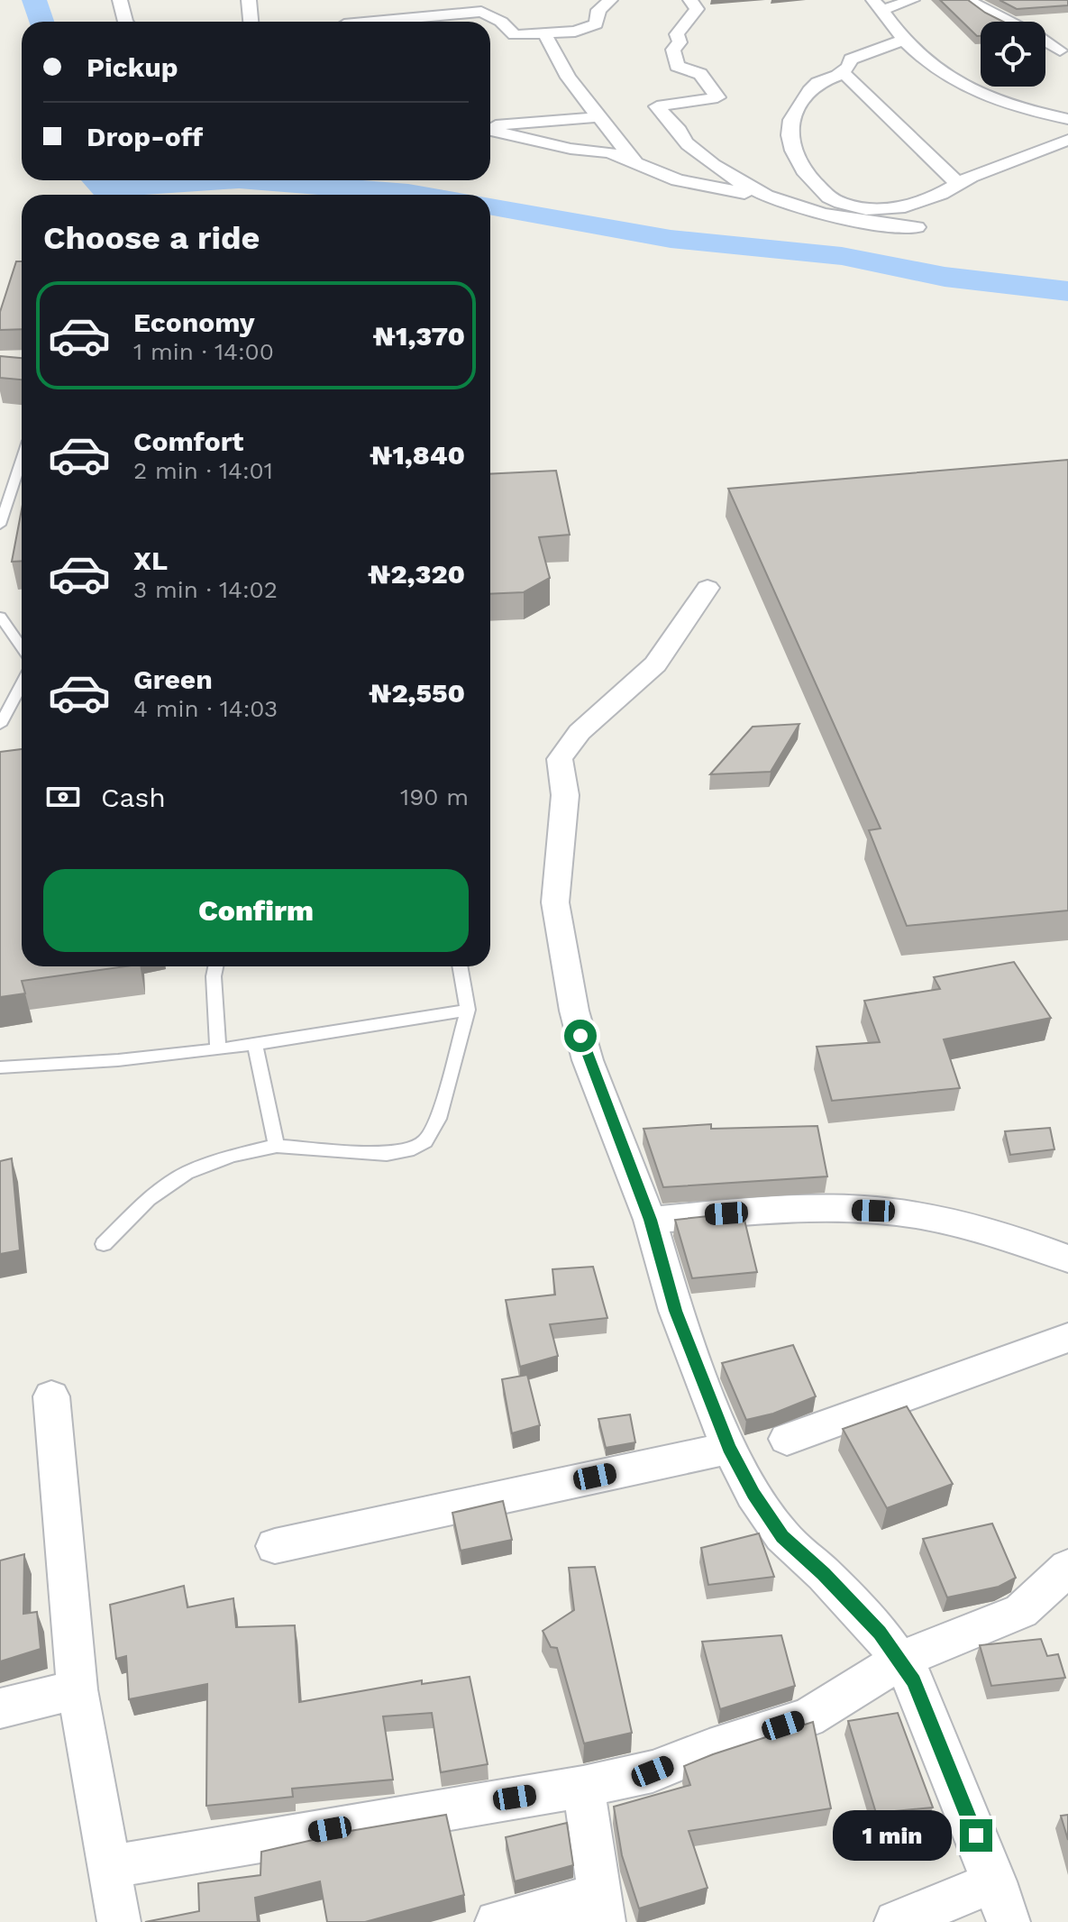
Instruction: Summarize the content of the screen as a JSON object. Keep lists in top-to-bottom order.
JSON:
{
  "page": {
    "banner": ["Pickup", "Drop-off"],
    "heading": "Choose a ride",
    "list": [
      {
        "name": "Economy",
        "note": "1 min · 14:00",
        "value": "₦1,370"
      },
      {
        "name": "Comfort",
        "note": "2 min · 14:01",
        "value": "₦1,840"
      },
      {
        "name": "XL",
        "note": "3 min · 14:02",
        "value": "₦2,320"
      },
      {
        "name": "Green",
        "note": "4 min · 14:03",
        "value": "₦2,550"
      }
    ],
    "pay": ["Cash", "190 m"],
    "buttons": "Confirm",
    "bubble": "1 min"
  }
}
